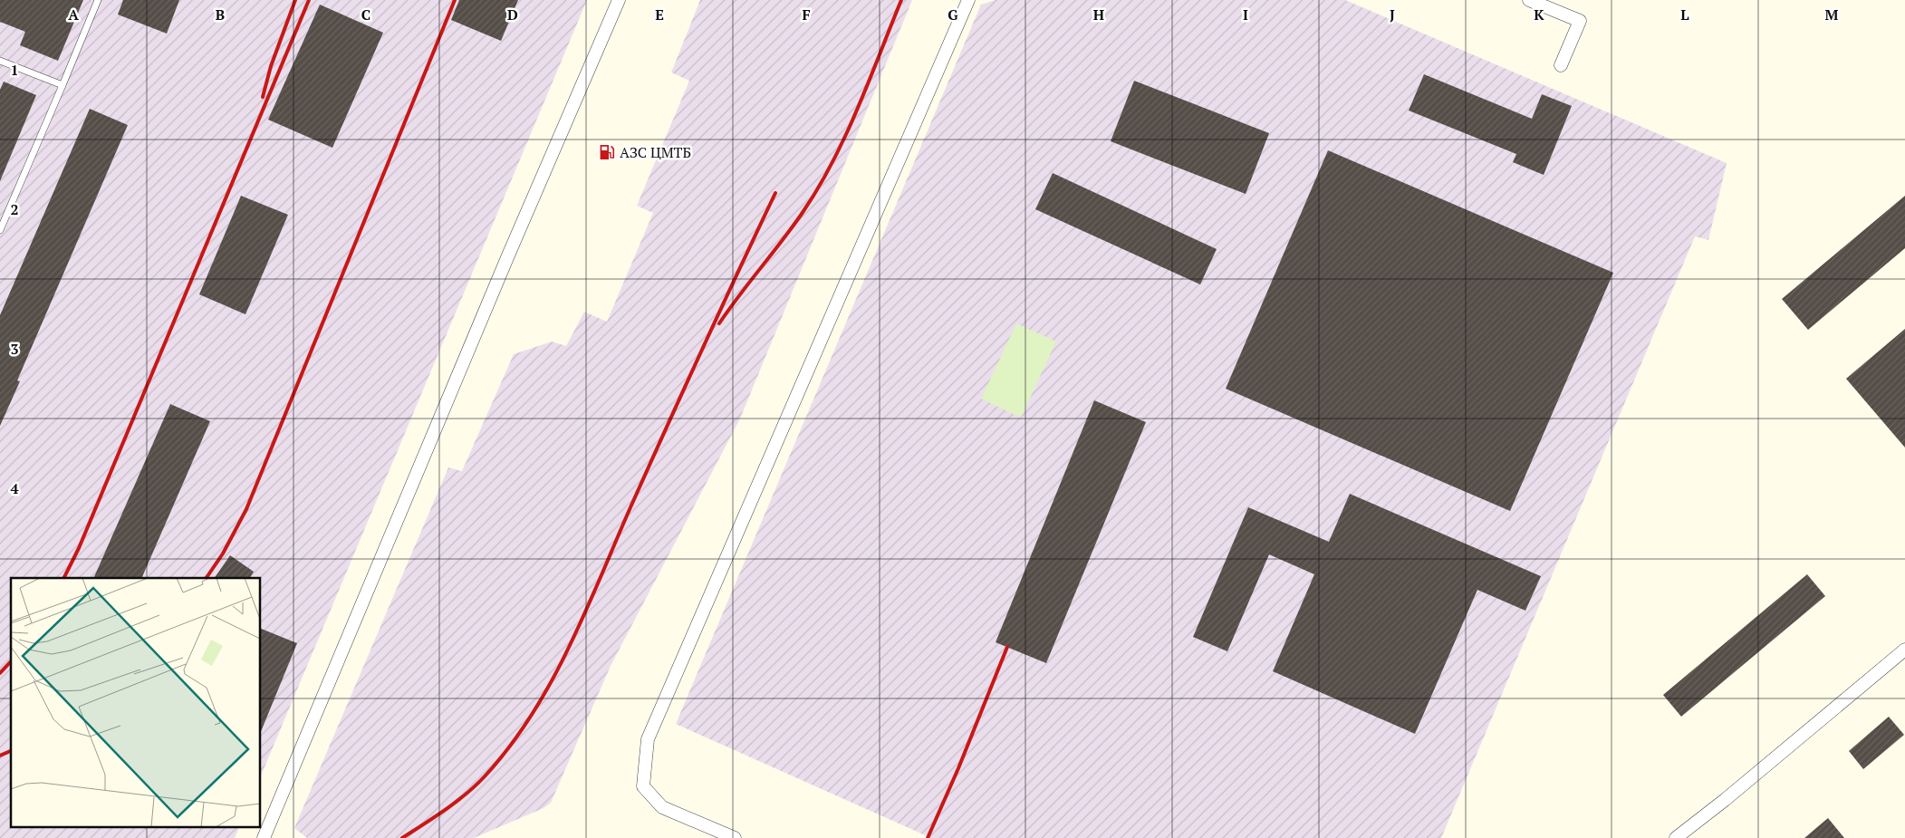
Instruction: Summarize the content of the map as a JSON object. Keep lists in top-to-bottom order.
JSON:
{
  "places": {
    "fuel station": ["АЗС ЦМТБ"]
  },
  "grid": {
    "columns": [
      "A",
      "B",
      "C",
      "D",
      "E",
      "F",
      "G",
      "H",
      "I",
      "J",
      "K",
      "L",
      "M"
    ],
    "rows": [
      "1",
      "2",
      "3",
      "4"
    ]
  }
}
